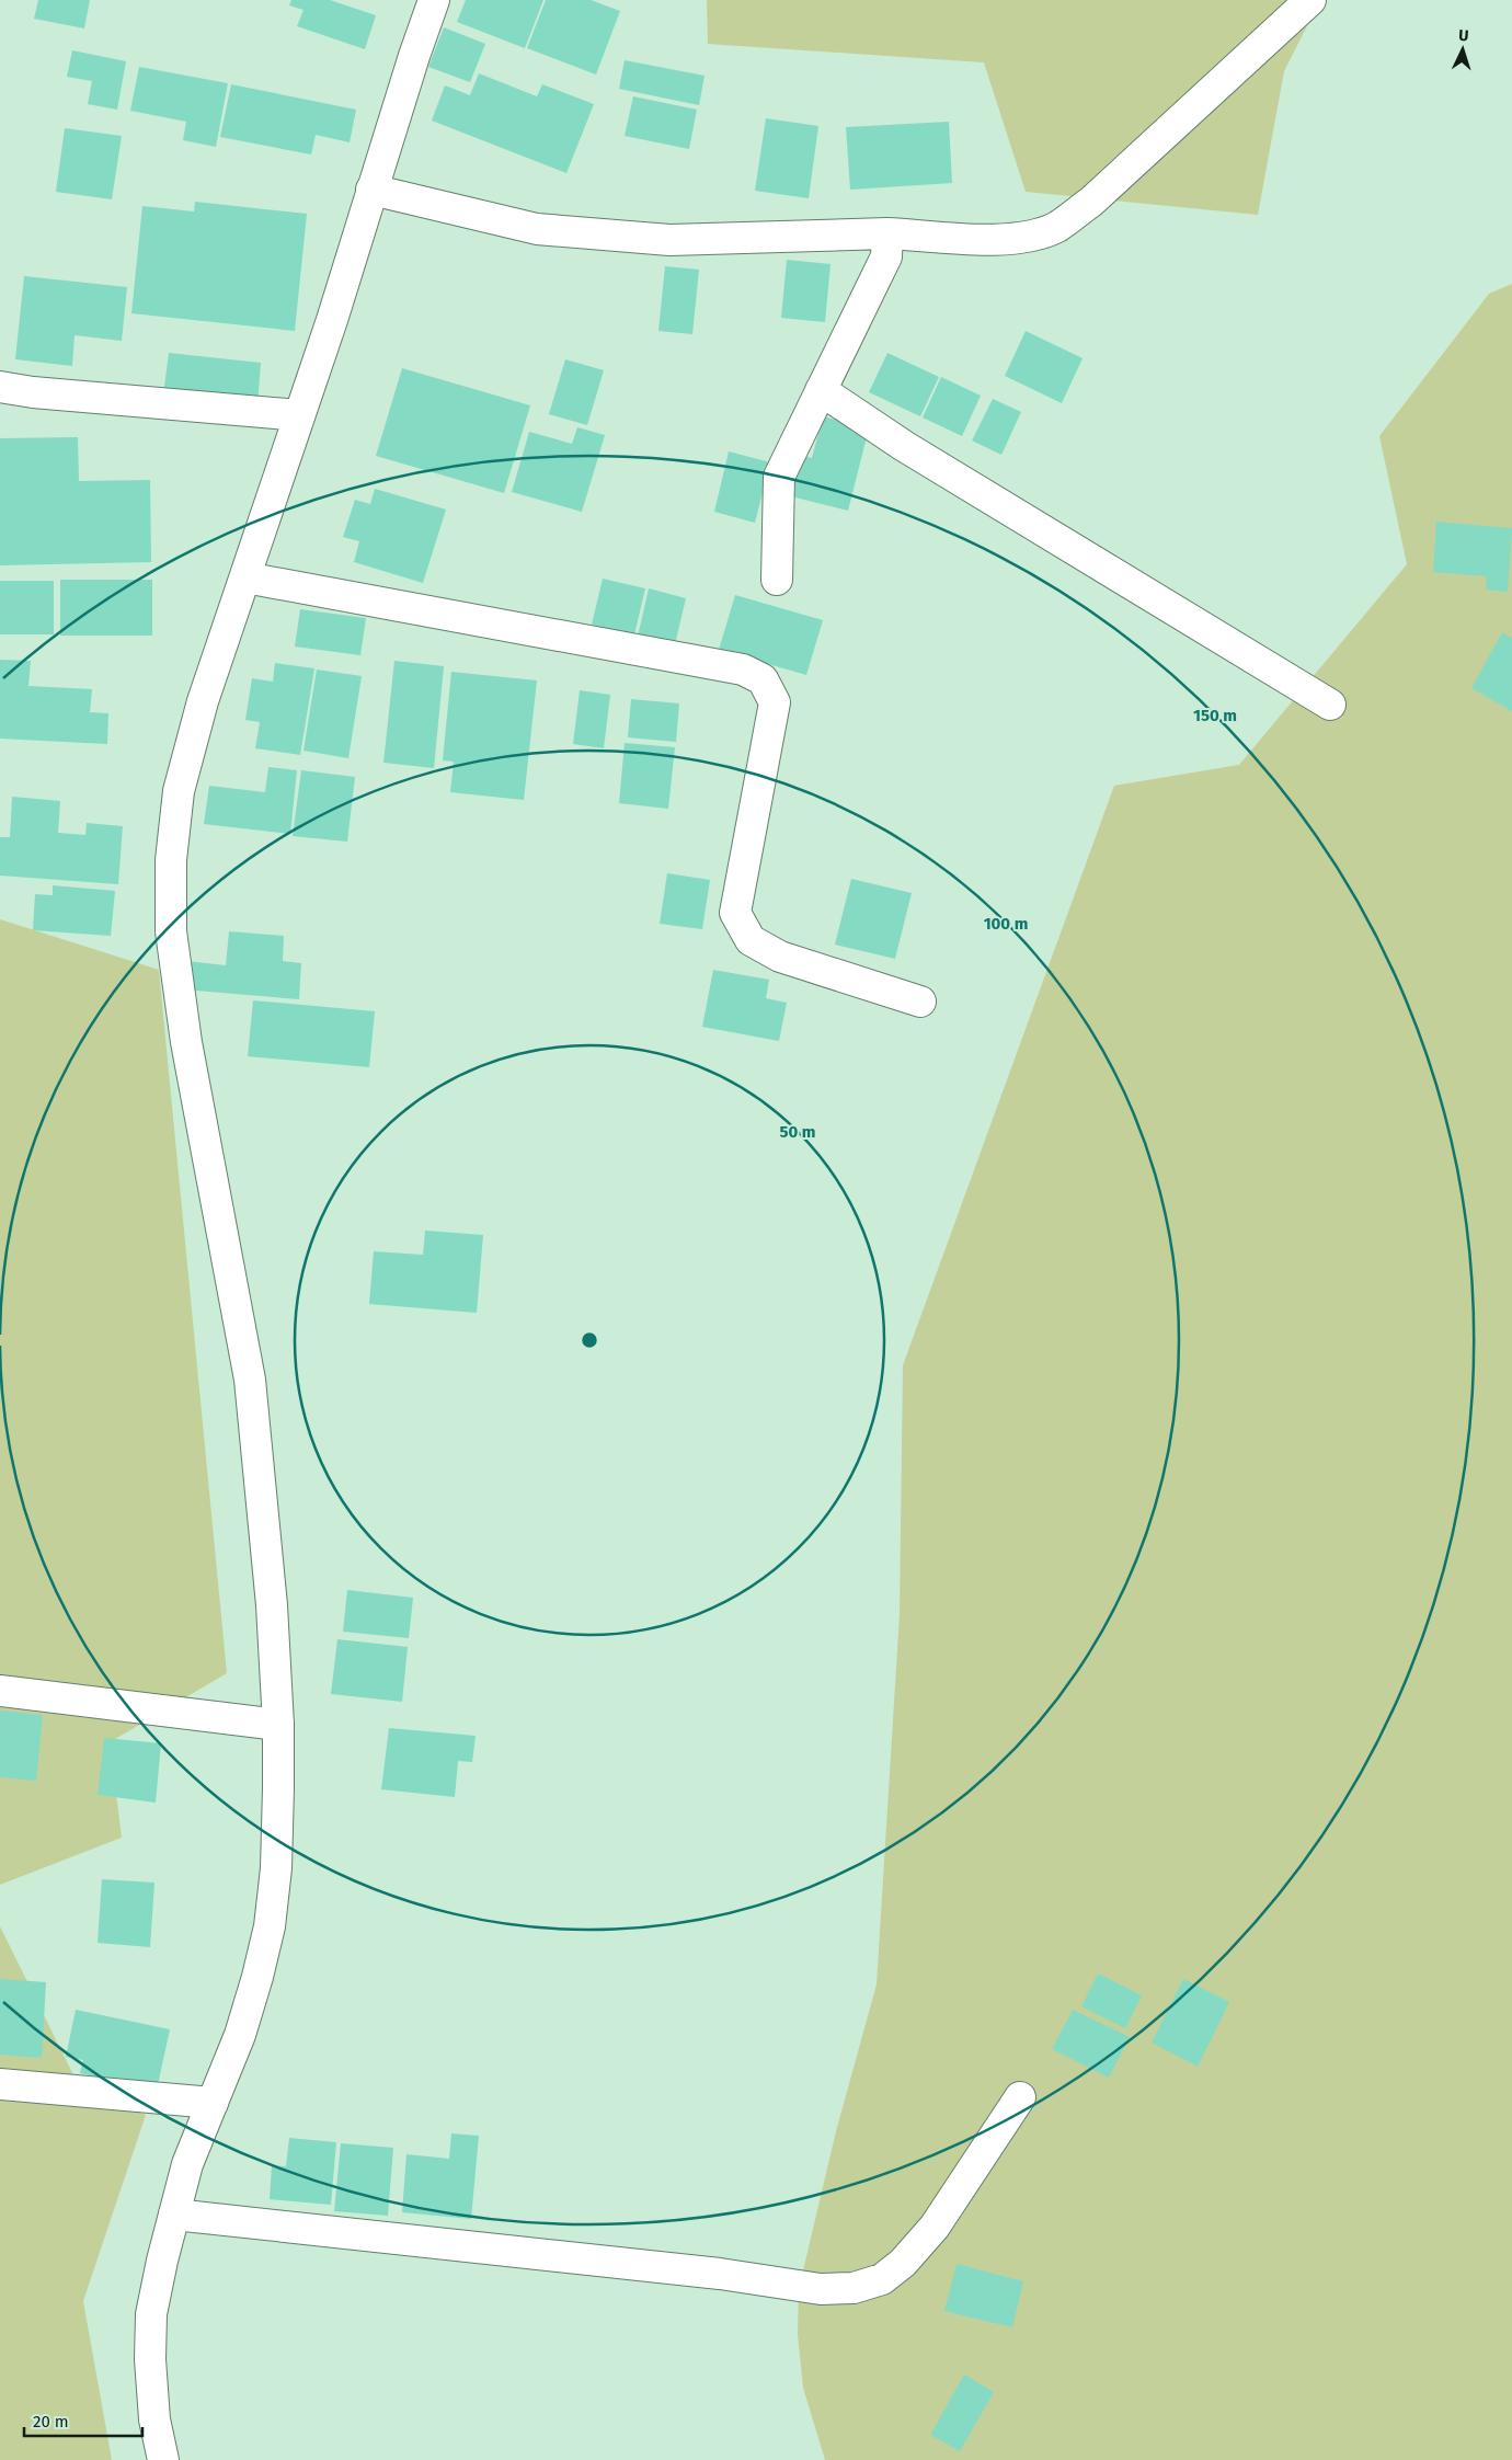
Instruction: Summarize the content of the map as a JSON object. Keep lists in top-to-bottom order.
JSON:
{
  "scale_bar": "20 m",
  "north": "top",
  "rings": ["150 m", "100 m", "50 m"]
}
